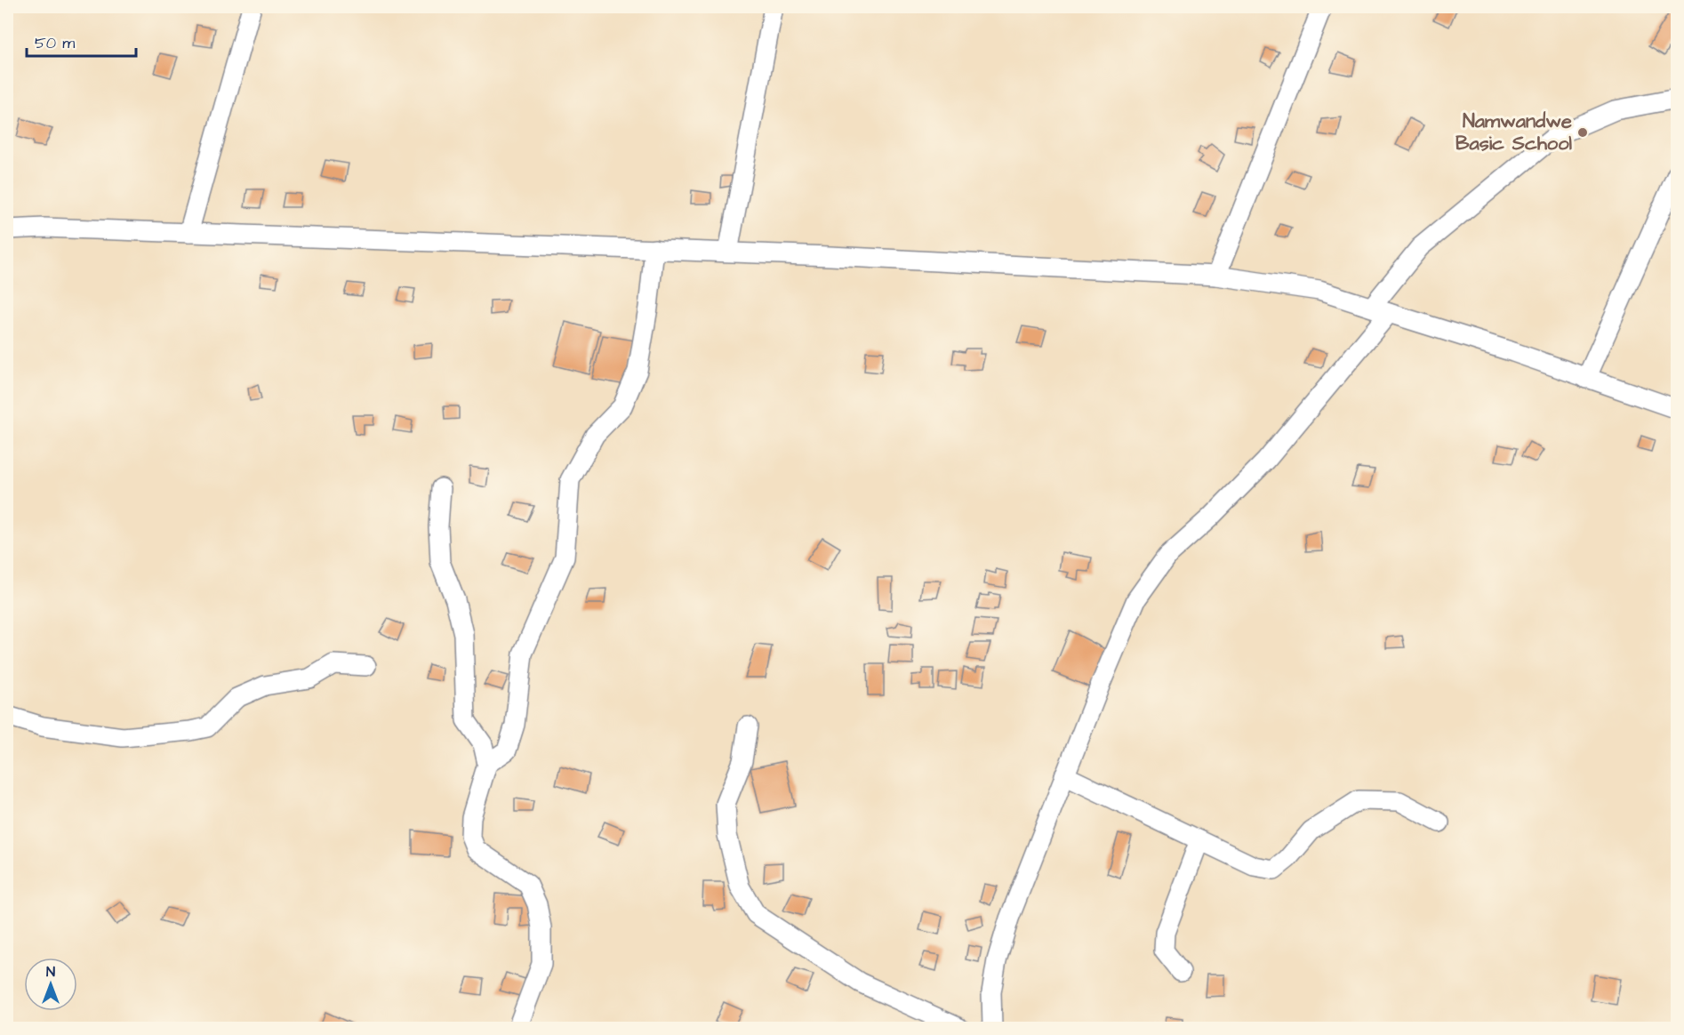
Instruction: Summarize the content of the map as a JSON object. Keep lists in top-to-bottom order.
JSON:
{
  "places": ["Namwandwe Basic School"],
  "scale_bar": "50 m",
  "north": "top"
}
